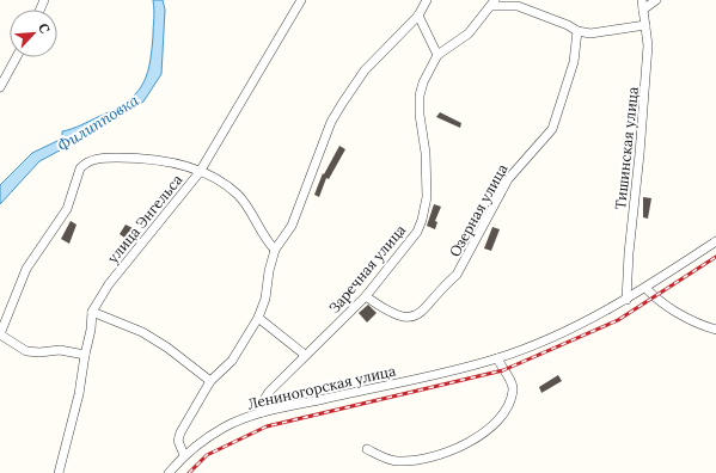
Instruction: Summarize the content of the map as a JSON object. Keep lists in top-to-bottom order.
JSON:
{
  "streets": {
    "street": [
      "Тишинская улица",
      "Озерная улица",
      "улица Энгельса",
      "Заречная улица",
      "Лениногорская улица"
    ]
  },
  "crossings": [
    ["Тишинская улица", "Лениногорская улица"],
    ["Озерная улица", "Заречная улица"],
    ["Заречная улица", "Лениногорская улица"]
  ],
  "water": ["Филипповка"],
  "north": "top right"
}
